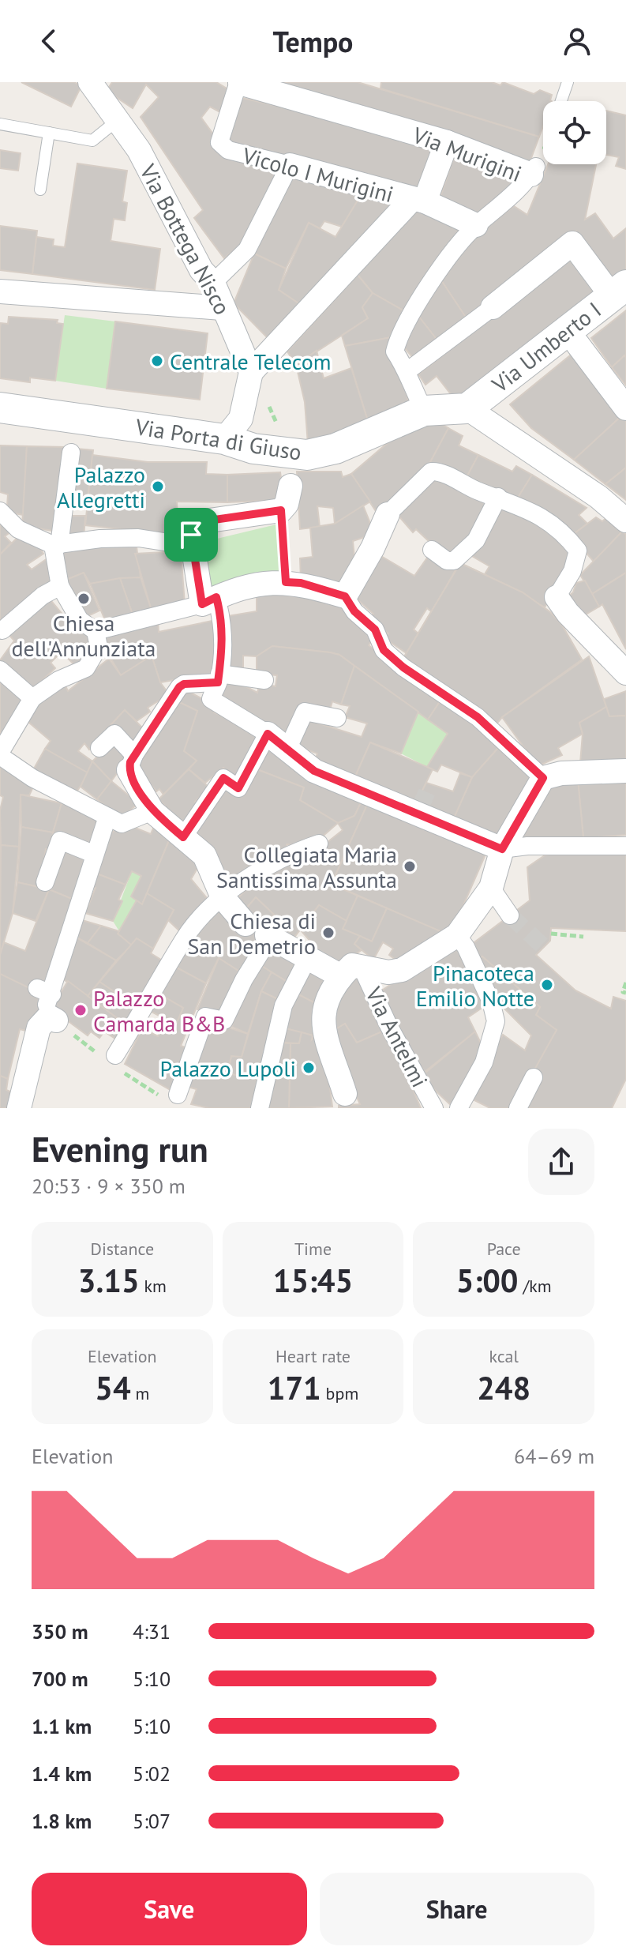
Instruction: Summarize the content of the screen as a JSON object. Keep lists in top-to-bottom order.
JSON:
{
  "streets": {
    "street": [
      "Via Murigini",
      "Vicolo I Murigini",
      "Via Bottega Nisco",
      "Via Umberto I",
      "Via Porta di Giuso",
      "Via Antelmi"
    ]
  },
  "crossings": [
    ["Via Murigini", "Vicolo I Murigini"],
    ["Via Murigini", "Via Porta di Giuso"],
    ["Via Umberto I", "Via Porta di Giuso"]
  ],
  "places": [
    "Centrale Telecom",
    "Palazzo Allegretti",
    "Chiesa dell'Annunziata",
    "Collegiata Maria Santissima Assunta",
    "Chiesa di San Demetrio",
    "Pinacoteca Emilio Notte",
    "Palazzo Camarda B&B",
    "Palazzo Lupoli"
  ],
  "page": {
    "header": "Tempo",
    "heading": ["Evening run", "20:53 · 9 × 350 m"],
    "stats": [
      ["Distance", "3.15 km"],
      ["Time", "15:45"],
      ["Pace", "5:00 /km"],
      ["Elevation", "54 m"],
      ["Heart rate", "171 bpm"],
      ["kcal", "248"]
    ],
    "chart": ["Elevation", "64–69 m"],
    "list": [
      {
        "name": "350 m",
        "note": "4:31"
      },
      {
        "name": "700 m",
        "note": "5:10"
      },
      {
        "name": "1.1 km",
        "note": "5:10"
      },
      {
        "name": "1.4 km",
        "note": "5:02"
      },
      {
        "name": "1.8 km",
        "note": "5:07"
      }
    ],
    "buttons": ["Save", "Share"]
  }
}
